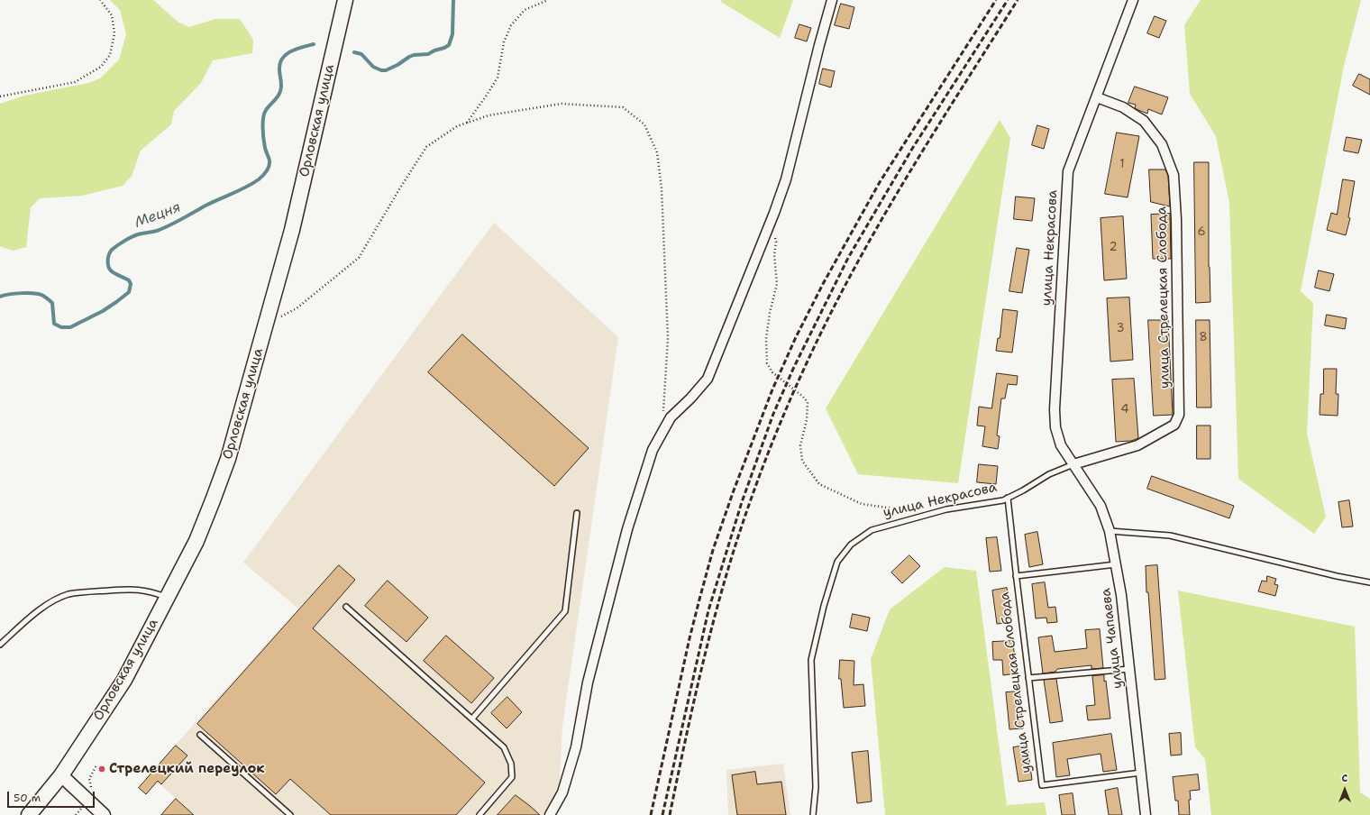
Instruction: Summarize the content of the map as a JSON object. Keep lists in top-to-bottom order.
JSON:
{
  "streets": {
    "main road": ["Орловская улица"],
    "street": ["улица Некрасова", "улица Стрелецкая Слобода", "улица Чапаева"]
  },
  "crossings": [
    ["улица Некрасова", "улица Стрелецкая Слобода"],
    ["улица Некрасова", "улица Чапаева"],
    ["улица Стрелецкая Слобода", "улица Чапаева"]
  ],
  "water": ["Мецня"],
  "places": ["Стрелецкий переулок"],
  "house_numbers": [
    "1",
    "6",
    "2",
    "3",
    "8",
    "4"
  ],
  "scale_bar": "50 m",
  "north": "top"
}
